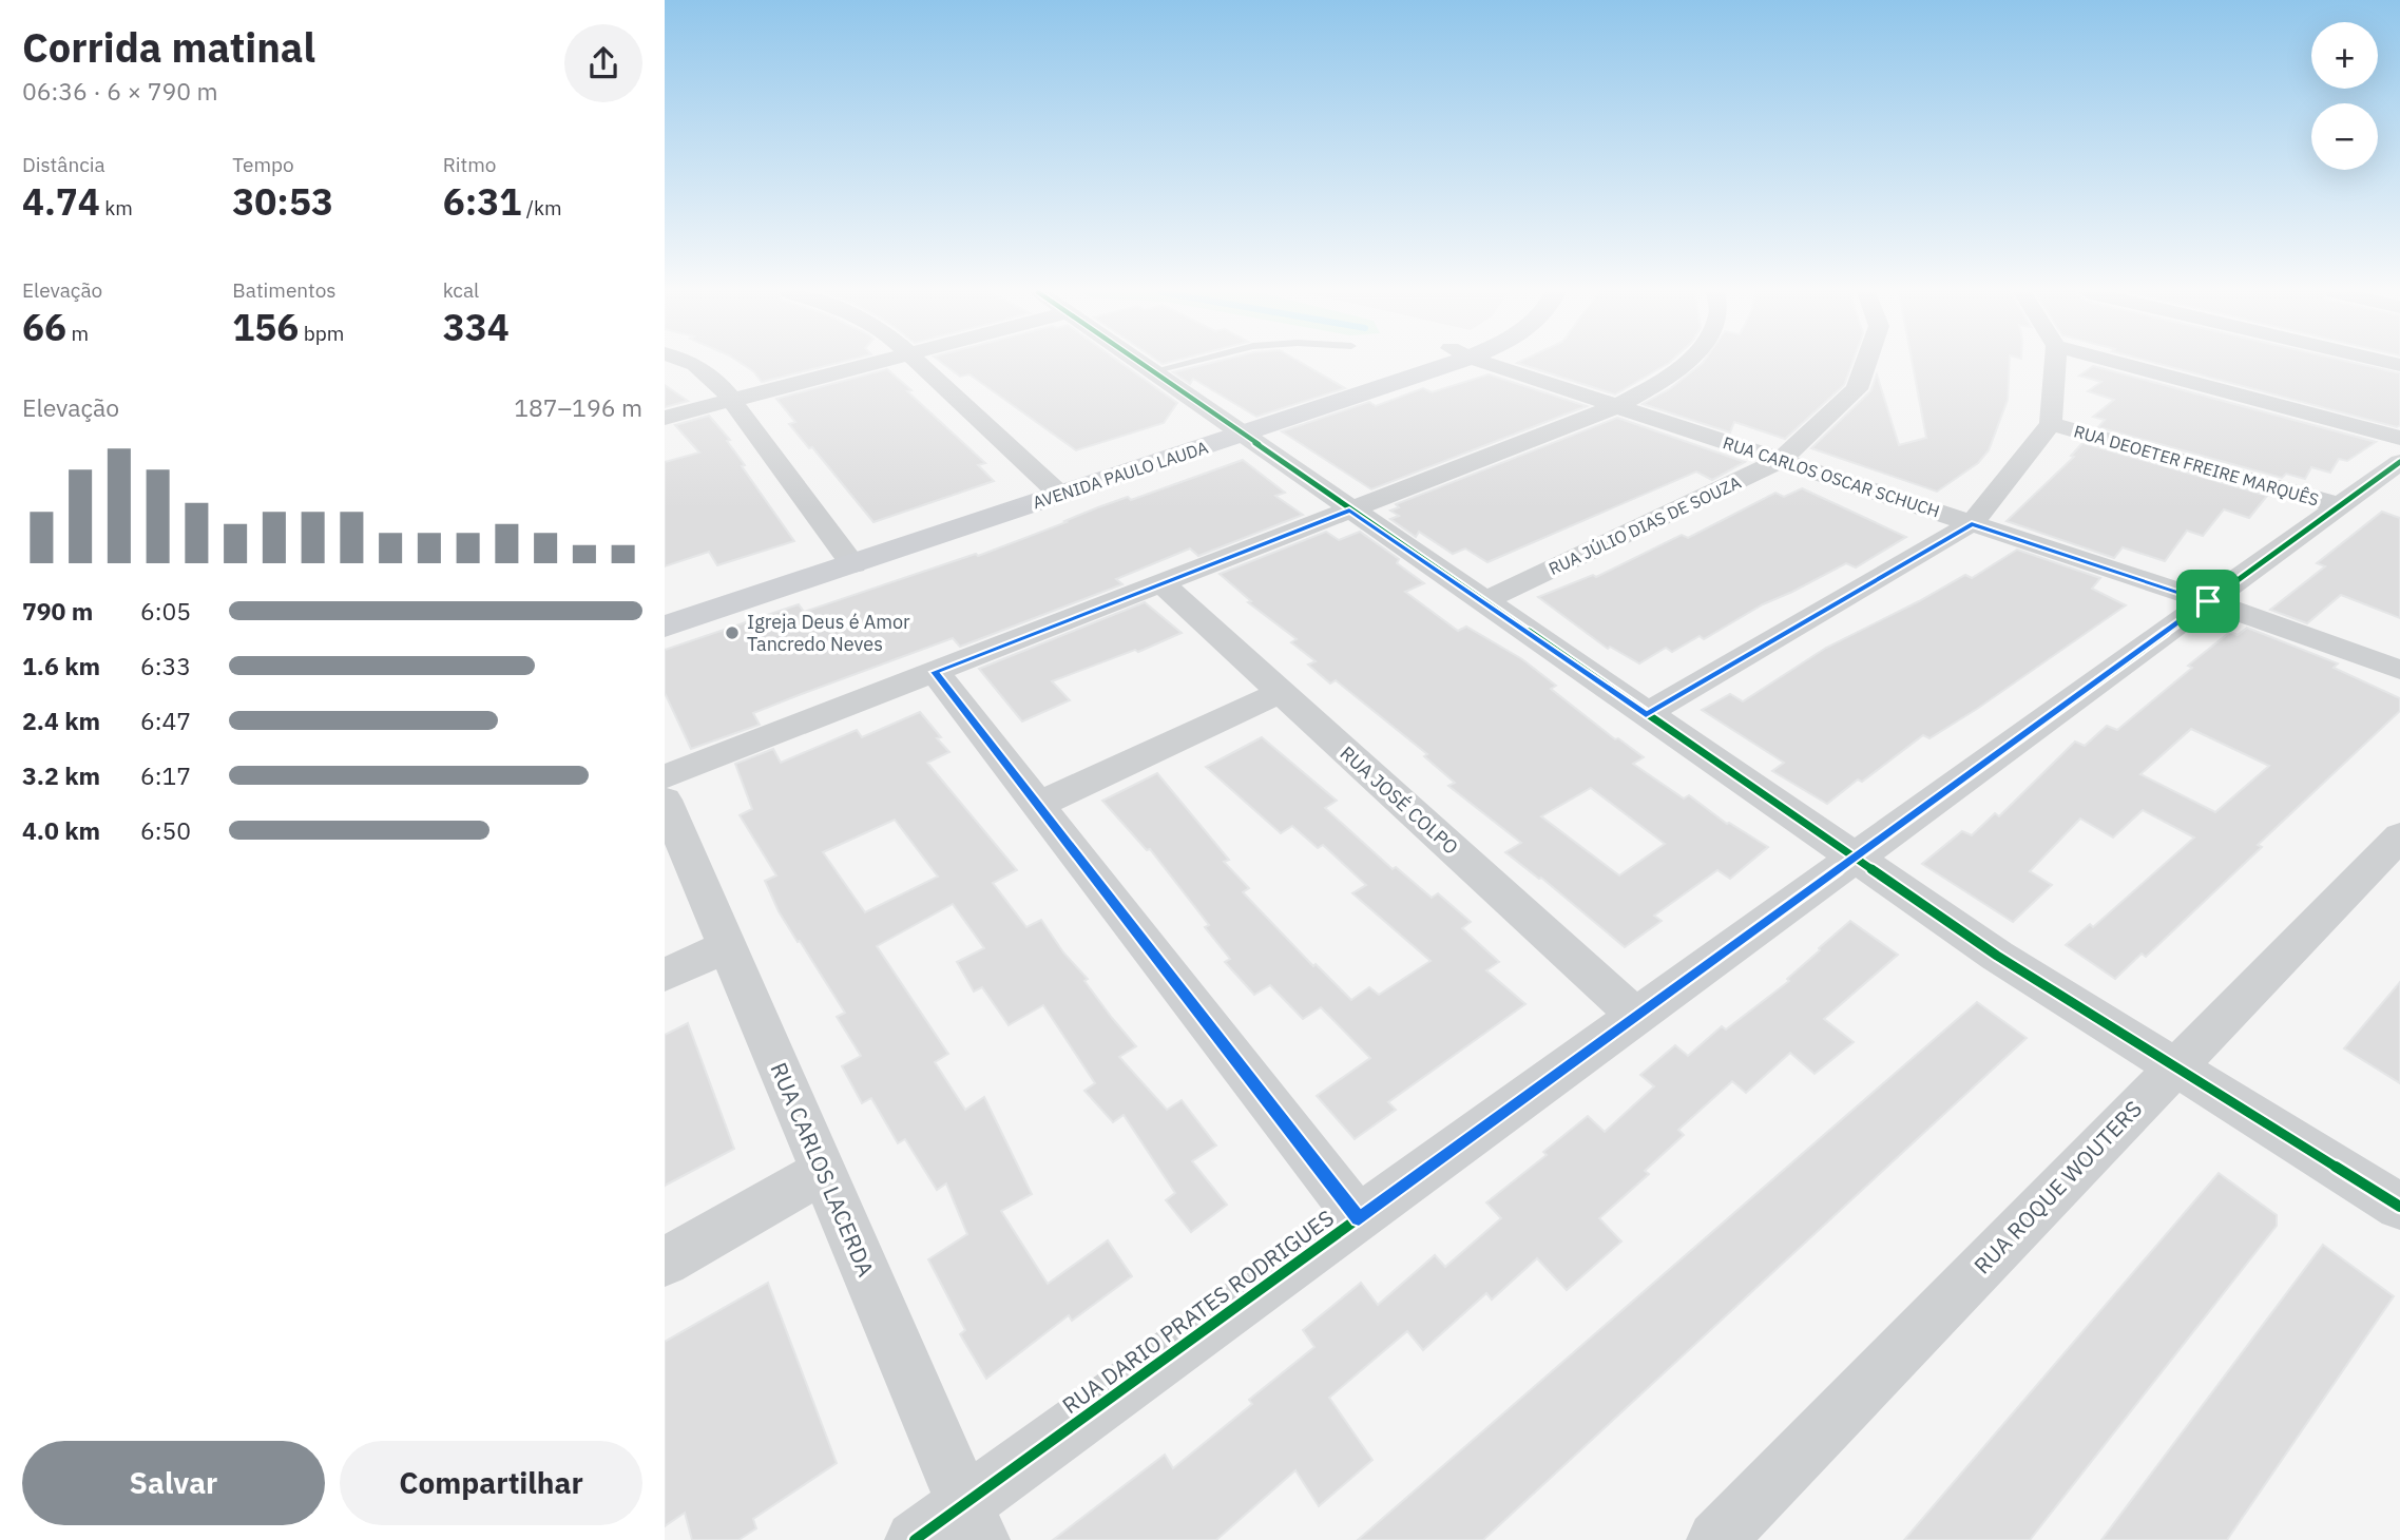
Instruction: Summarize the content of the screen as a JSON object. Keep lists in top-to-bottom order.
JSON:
{
  "streets": {
    "main road": ["AVENIDA PAULO LAUDA"],
    "street": [
      "RUA DEOETER FREIRE MARQUÊS",
      "RUA CARLOS OSCAR SCHUCH",
      "RUA JÚLIO DIAS DE SOUZA",
      "RUA JOSÉ COLPO",
      "RUA CARLOS LACERDA",
      "RUA ROQUE WOUTERS",
      "RUA DARIO PRATES RODRIGUES"
    ]
  },
  "crossings": [
    ["RUA DEOETER FREIRE MARQUÊS", "RUA DARIO PRATES RODRIGUES"],
    ["RUA CARLOS OSCAR SCHUCH", "RUA JÚLIO DIAS DE SOUZA"],
    ["RUA CARLOS OSCAR SCHUCH", "RUA DARIO PRATES RODRIGUES"],
    ["RUA JOSÉ COLPO", "RUA DARIO PRATES RODRIGUES"],
    ["RUA CARLOS LACERDA", "RUA DARIO PRATES RODRIGUES"]
  ],
  "places": ["Igreja Deus é Amor Tancredo Neves"],
  "page": {
    "heading": ["Corrida matinal", "06:36 · 6 × 790 m"],
    "map_buttons": ["+", "−"],
    "stats": [
      ["Distância", "4.74 km"],
      ["Tempo", "30:53"],
      ["Ritmo", "6:31 /km"],
      ["Elevação", "66 m"],
      ["Batimentos", "156 bpm"],
      ["kcal", "334"]
    ],
    "chart": ["Elevação", "187–196 m"],
    "list": [
      {
        "name": "790 m",
        "note": "6:05"
      },
      {
        "name": "1.6 km",
        "note": "6:33"
      },
      {
        "name": "2.4 km",
        "note": "6:47"
      },
      {
        "name": "3.2 km",
        "note": "6:17"
      },
      {
        "name": "4.0 km",
        "note": "6:50"
      }
    ],
    "buttons": ["Salvar", "Compartilhar"]
  }
}
